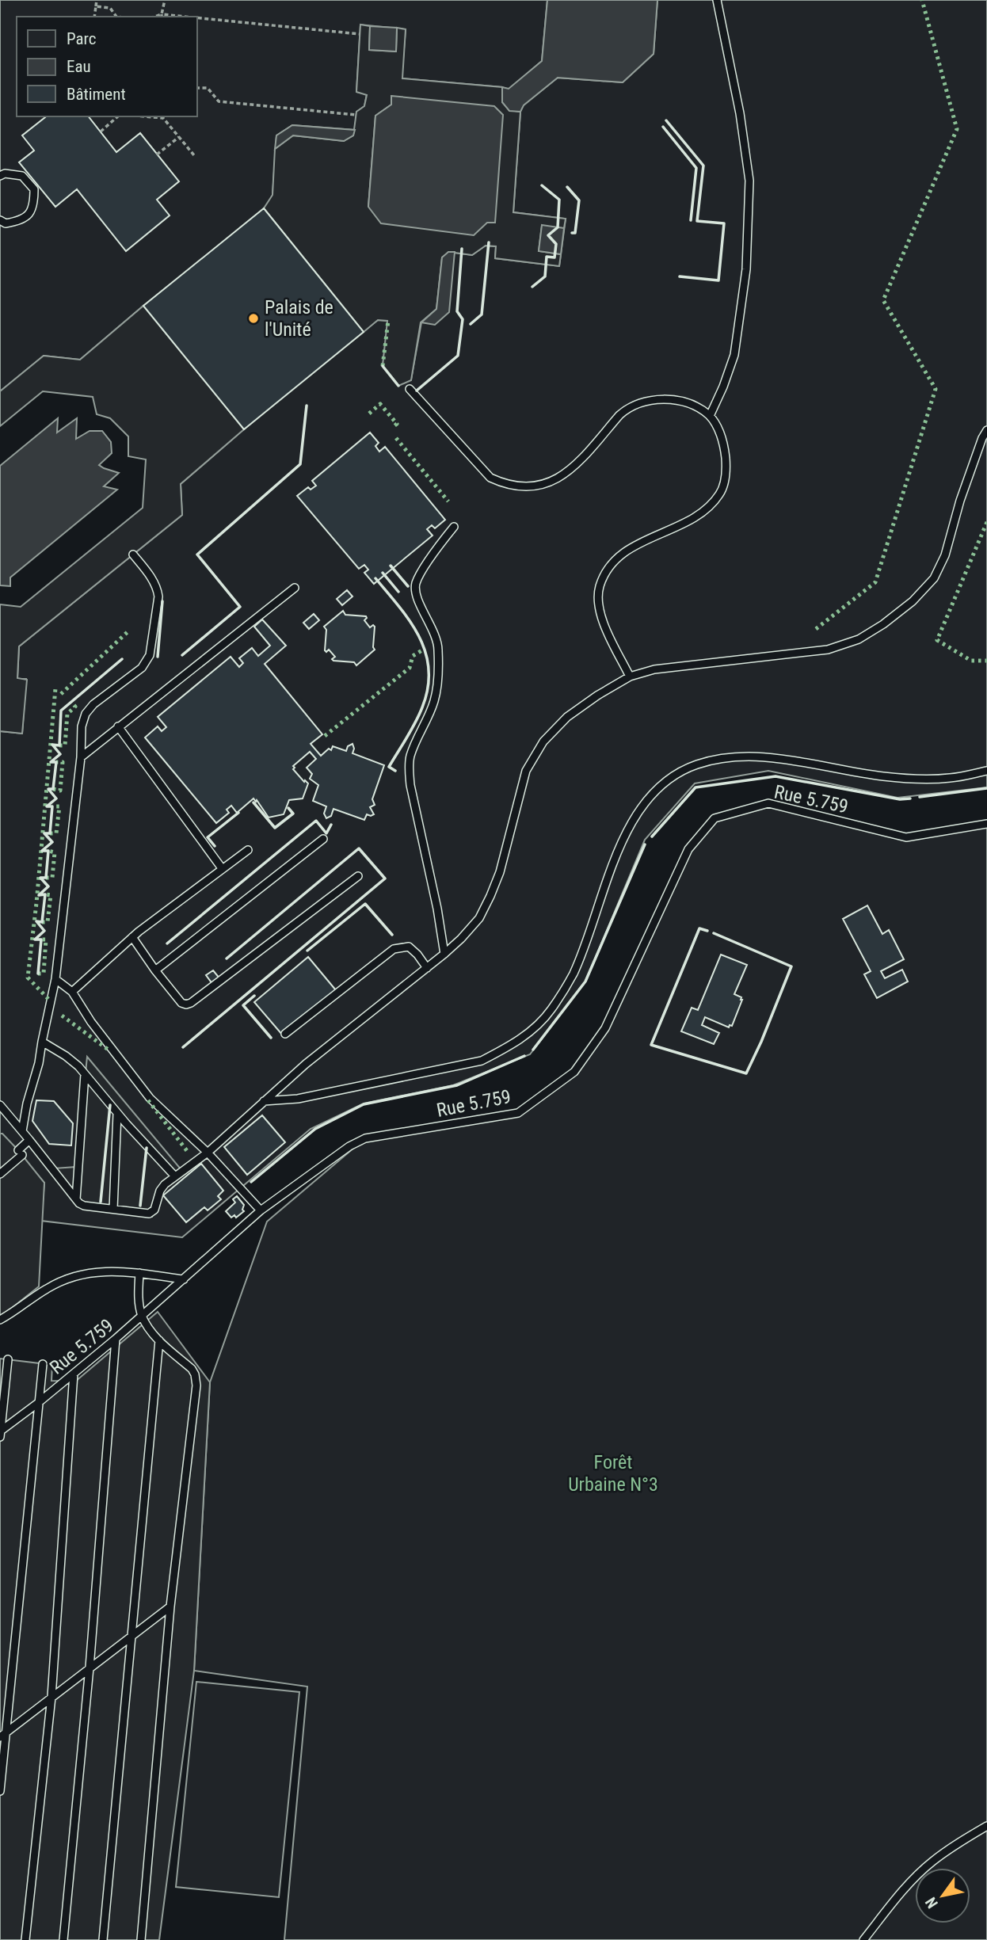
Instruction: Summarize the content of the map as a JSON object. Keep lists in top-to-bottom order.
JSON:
{
  "streets": {
    "lane": ["Rue 5.759"]
  },
  "parks": ["Forêt Urbaine N°3"],
  "places": ["Palais de l'Unité"],
  "legend": ["Parc", "Eau", "Bâtiment"],
  "north": "bottom left"
}
